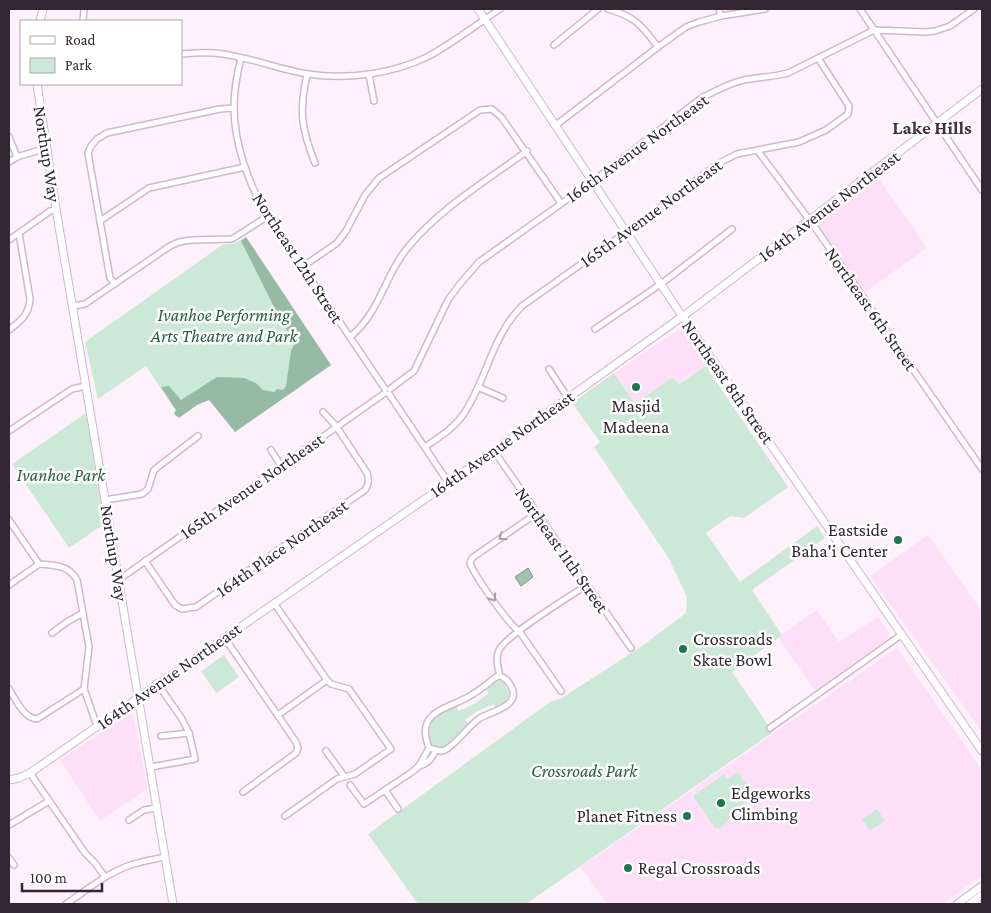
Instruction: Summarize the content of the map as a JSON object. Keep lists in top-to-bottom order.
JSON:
{
  "streets": {
    "street": [
      "166th Avenue Northeast",
      "Northup Way",
      "164th Avenue Northeast",
      "165th Avenue Northeast",
      "Northeast 12th Street",
      "Northeast 6th Street",
      "Northeast 8th Street",
      "164th Place Northeast",
      "Northeast 11th Street"
    ]
  },
  "crossings": [
    ["166th Avenue Northeast", "165th Avenue Northeast"],
    ["166th Avenue Northeast", "Northeast 12th Street"],
    ["166th Avenue Northeast", "Northeast 8th Street"],
    ["Northup Way", "164th Avenue Northeast"],
    ["Northup Way", "165th Avenue Northeast"],
    ["164th Avenue Northeast", "Northeast 12th Street"],
    ["164th Avenue Northeast", "Northeast 6th Street"],
    ["164th Avenue Northeast", "Northeast 8th Street"],
    ["164th Avenue Northeast", "Northeast 11th Street"],
    ["165th Avenue Northeast", "Northeast 12th Street"],
    ["165th Avenue Northeast", "Northeast 6th Street"],
    ["165th Avenue Northeast", "Northeast 8th Street"],
    ["165th Avenue Northeast", "164th Place Northeast"]
  ],
  "districts": ["Lake Hills"],
  "parks": ["Ivanhoe Performing Arts Theatre and Park", "Ivanhoe Park", "Crossroads Park"],
  "places": [
    "Masjid Madeena",
    "Eastside Baha'i Center",
    "Crossroads Skate Bowl",
    "Edgeworks Climbing",
    "Planet Fitness",
    "Regal Crossroads"
  ],
  "legend": ["Road", "Park"],
  "scale_bar": "100 m"
}
